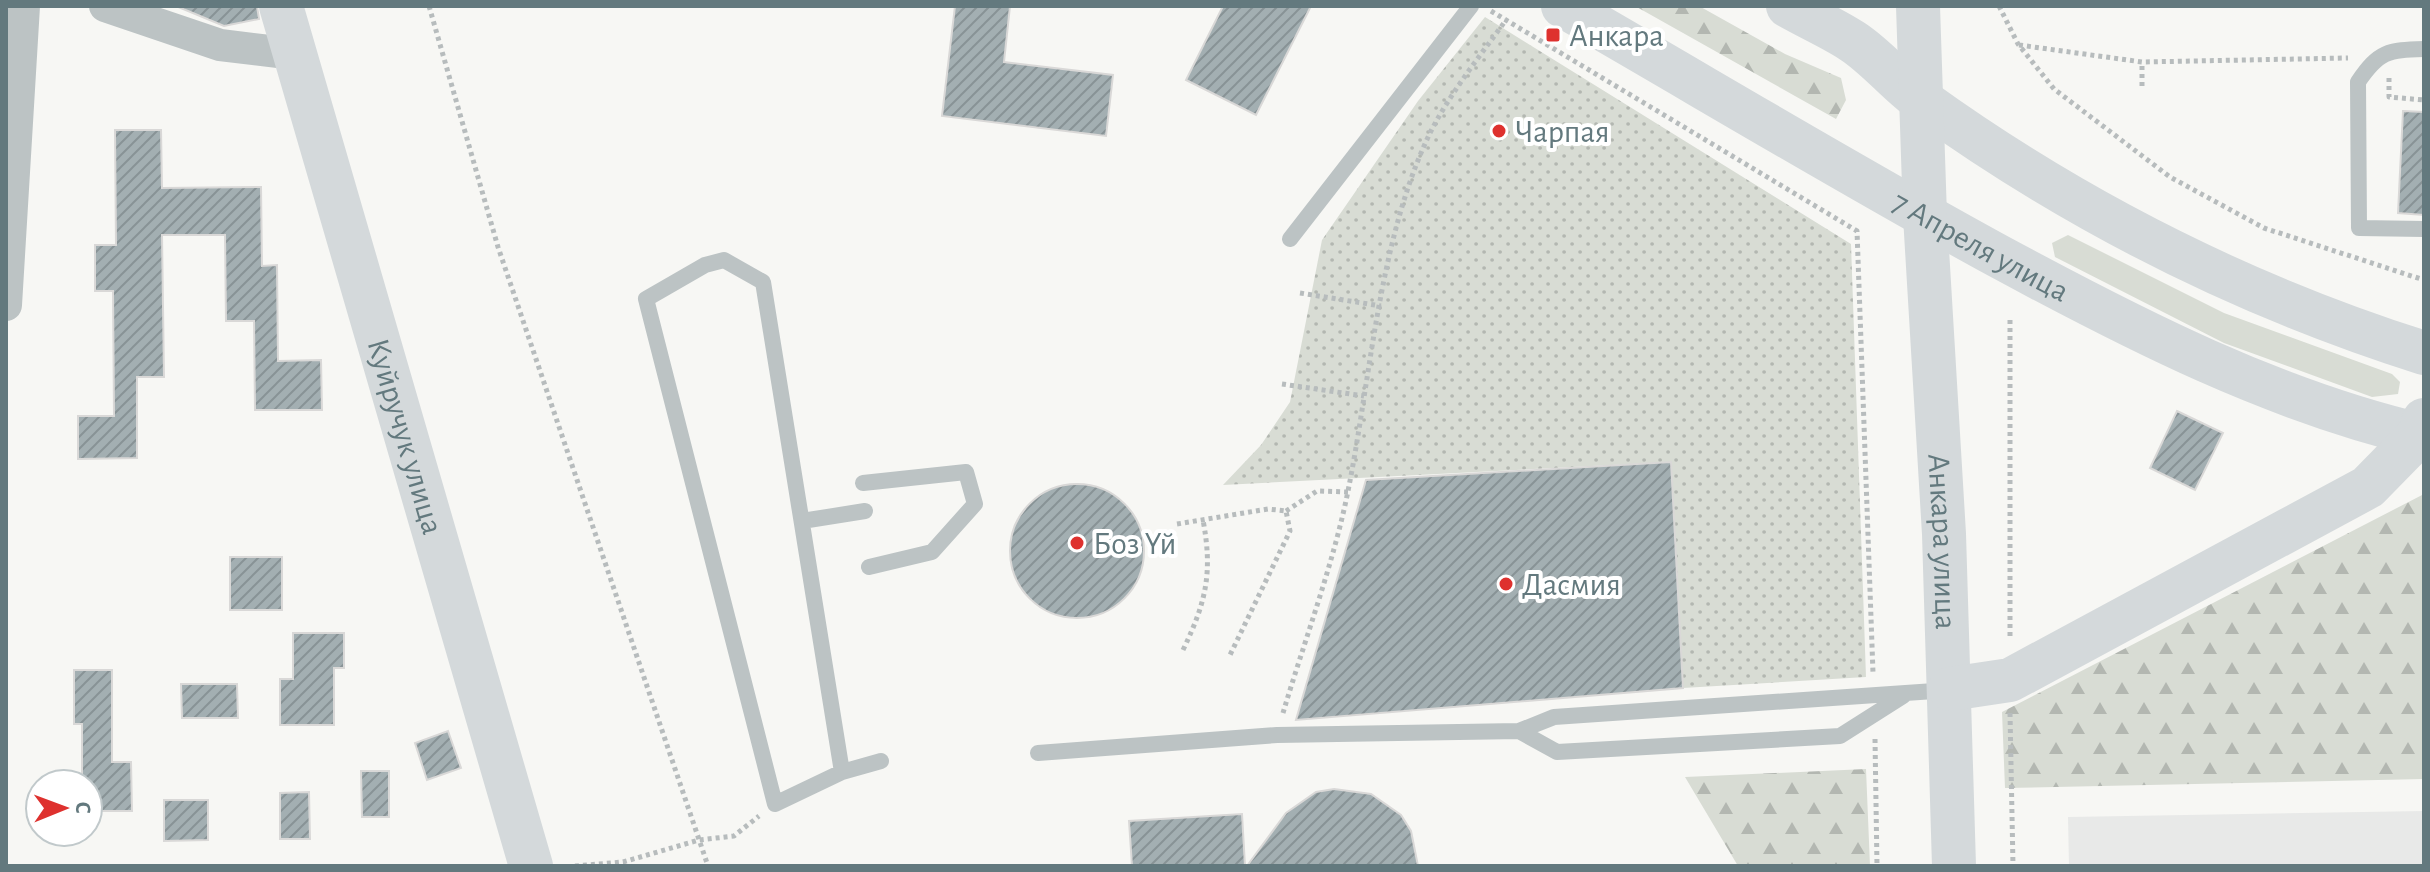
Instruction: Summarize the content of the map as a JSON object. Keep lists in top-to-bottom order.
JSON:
{
  "streets": {
    "main road": ["7 Апреля улица", "Куйручук улица", "Анкара улица"]
  },
  "crossings": [
    ["7 Апреля улица", "Анкара улица"]
  ],
  "places": {
    "transit": ["Анкара"],
    "other": ["Чарпая", "Боз Үй", "Дасмия"]
  },
  "north": "right"
}
